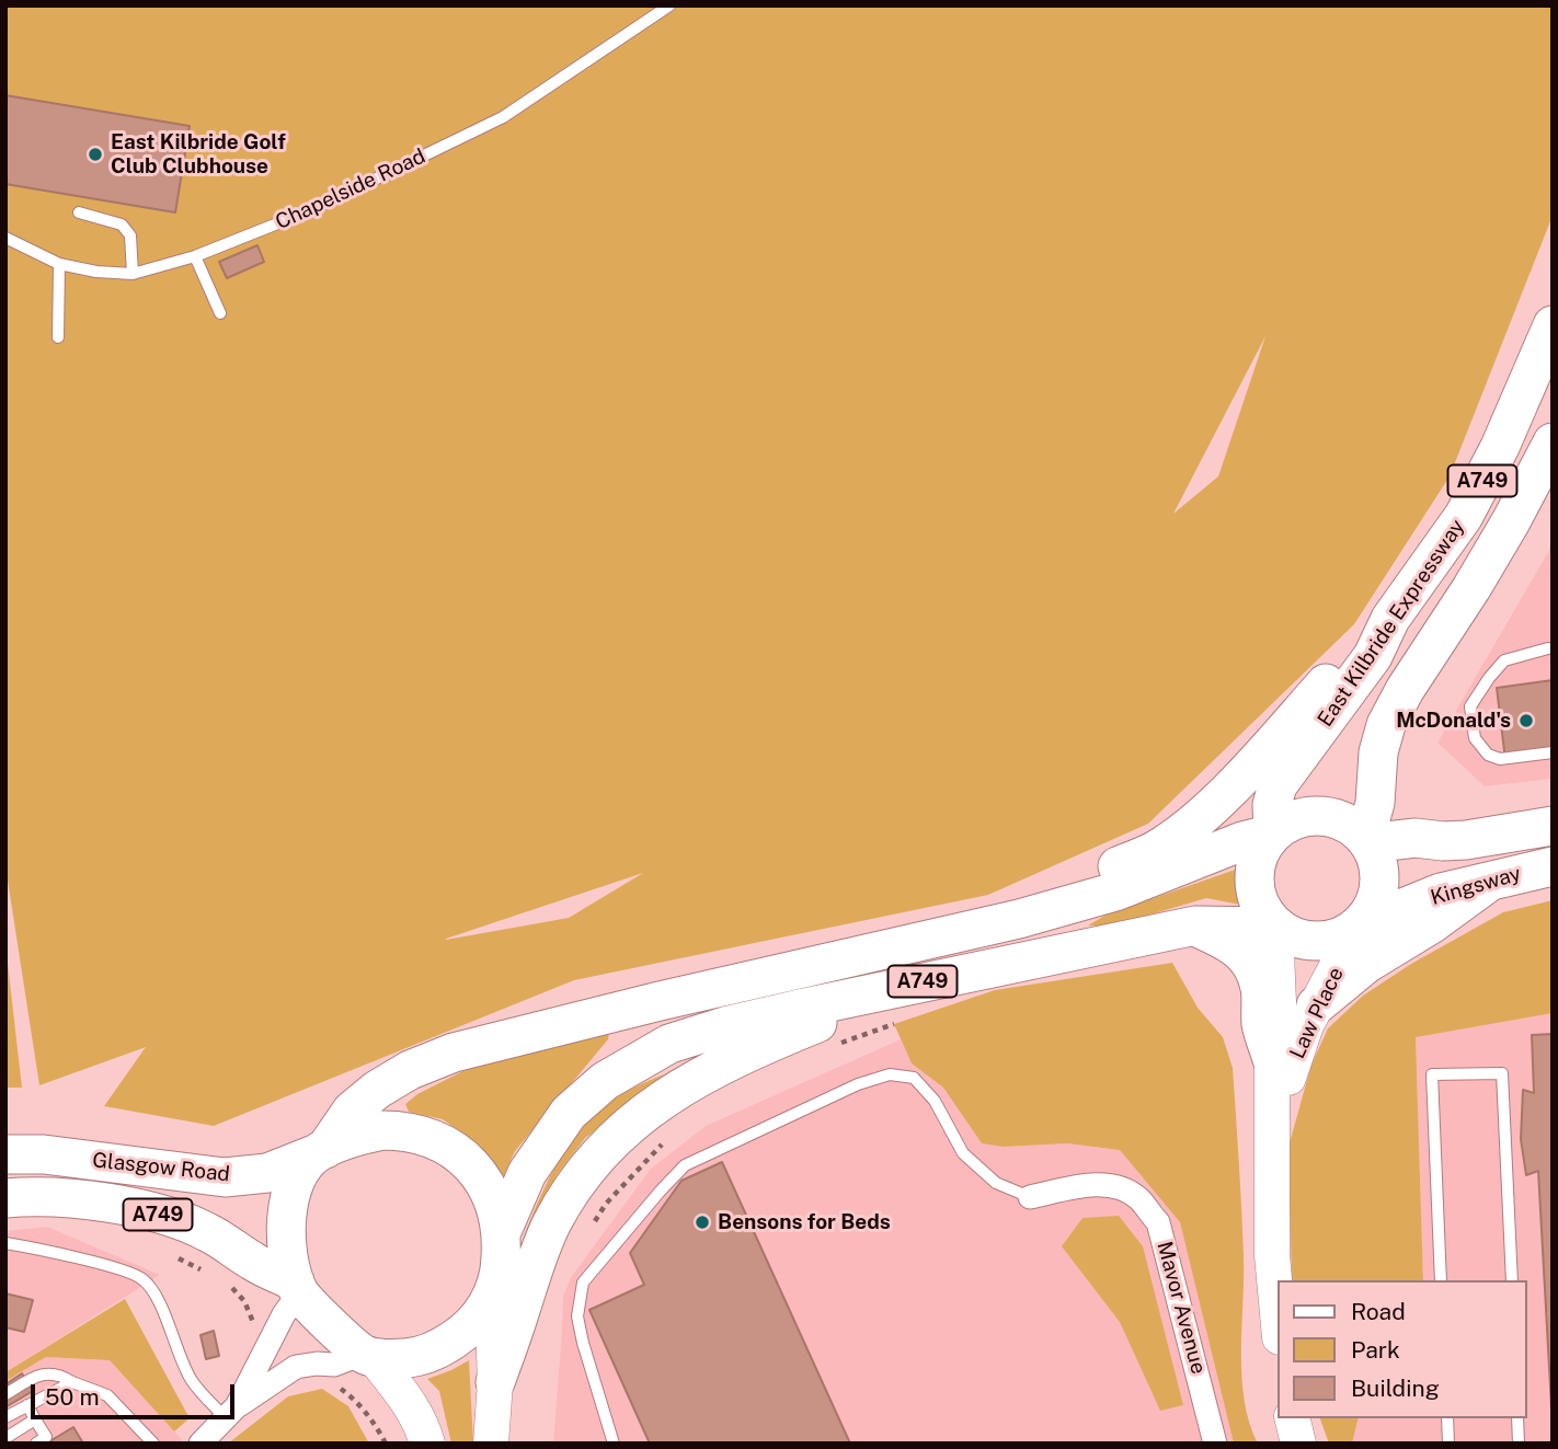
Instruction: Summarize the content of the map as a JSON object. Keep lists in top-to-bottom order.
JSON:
{
  "streets": {
    "main road": [
      "A749",
      "East Kilbride Expressway",
      "Kingsway",
      "Glasgow Road"
    ],
    "street": ["Law Place", "Mavor Avenue"],
    "lane": ["Chapelside Road"]
  },
  "crossings": [
    ["A749", "East Kilbride Expressway"],
    ["A749", "Kingsway"],
    ["A749", "Law Place"],
    ["A749", "Glasgow Road"],
    ["East Kilbride Expressway", "Kingsway"],
    ["East Kilbride Expressway", "Law Place"],
    ["Kingsway", "Law Place"]
  ],
  "places": ["East Kilbride Golf Club Clubhouse", "McDonald's", "Bensons for Beds"],
  "legend": ["Road", "Park", "Building"],
  "scale_bar": "50 m"
}
